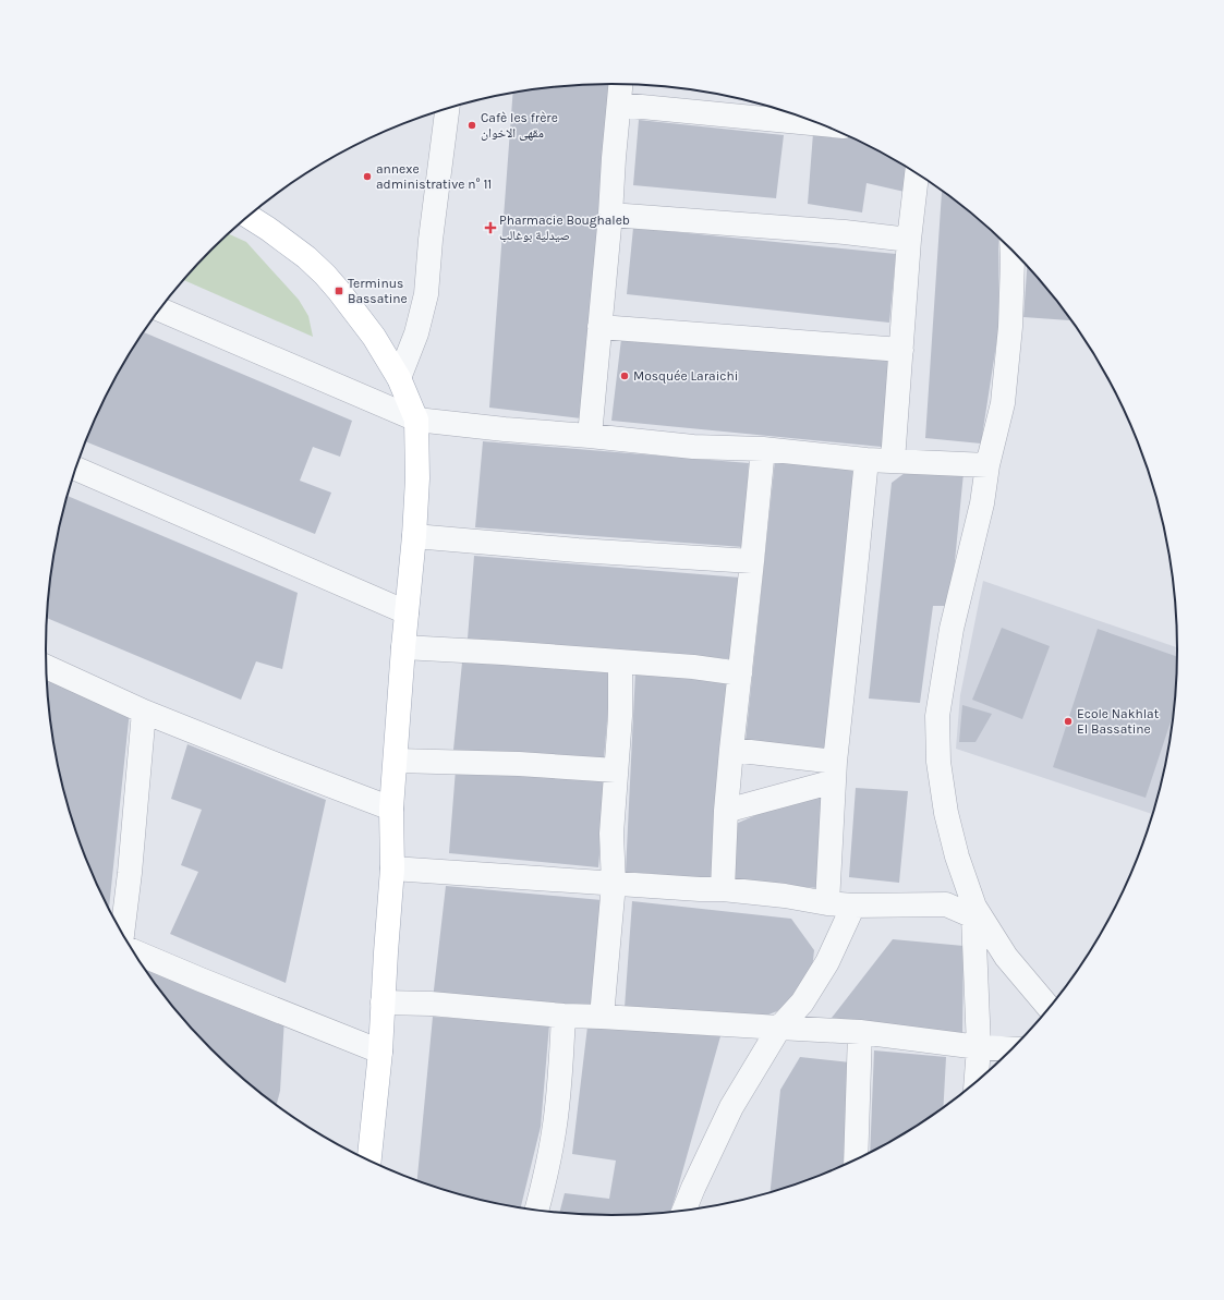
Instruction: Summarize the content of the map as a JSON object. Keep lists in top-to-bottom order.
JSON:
{
  "places": {
    "other": [
      "Cafè les frère مقهى الاخوان",
      "annexe administrative n° 11",
      "Mosquée Laraichi",
      "Ecole Nakhlat El Bassatine"
    ],
    "health": ["Pharmacie Boughaleb صيدلية بوغالب"],
    "transit": ["Terminus Bassatine"]
  }
}
